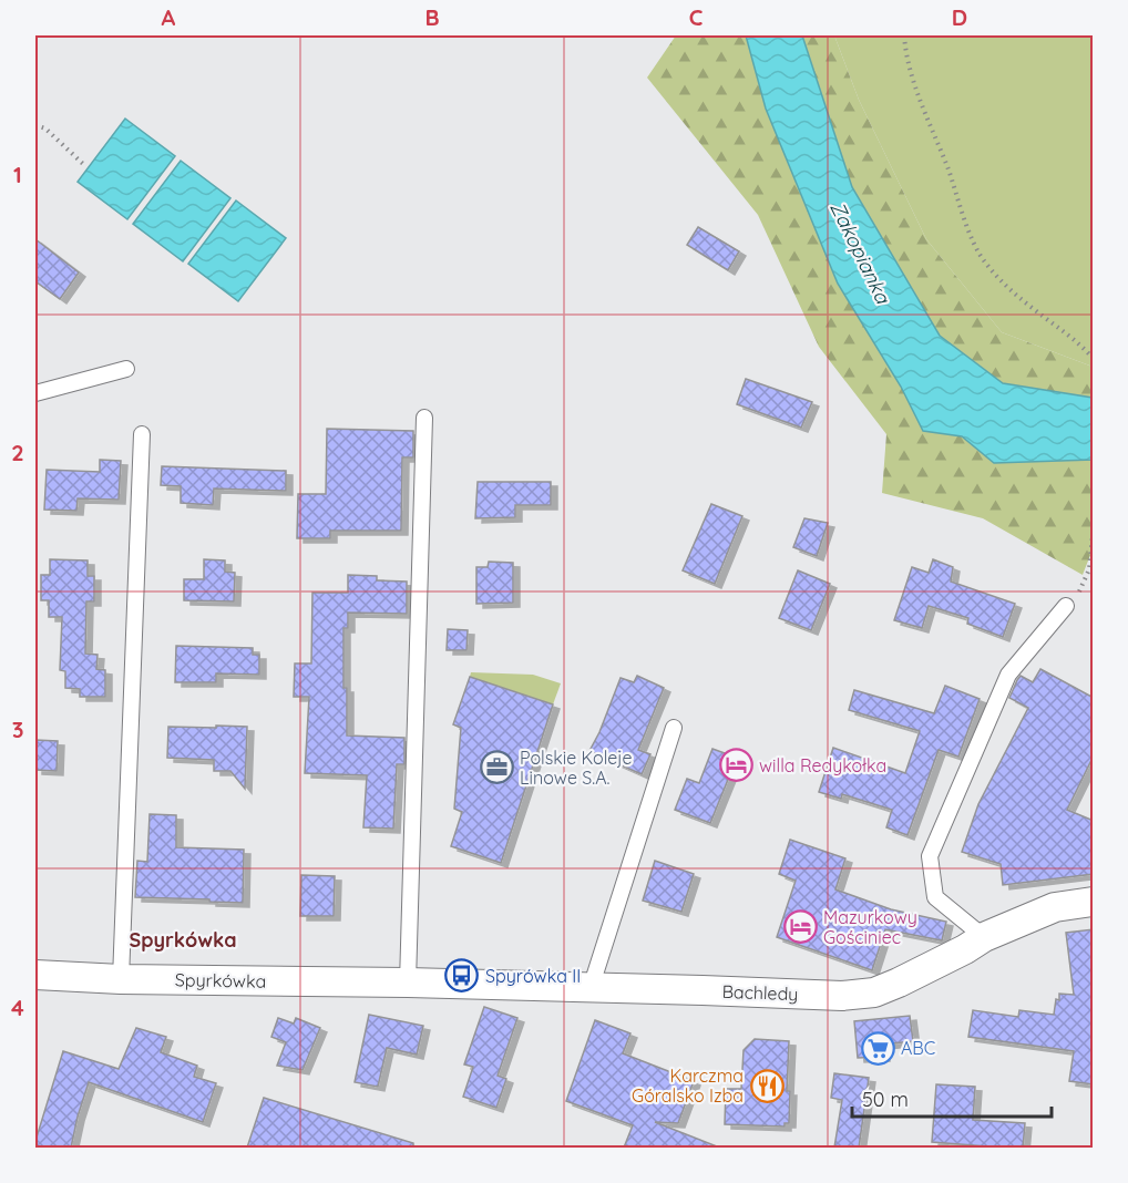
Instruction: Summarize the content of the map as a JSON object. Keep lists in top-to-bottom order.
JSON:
{
  "streets": {
    "street": ["Spyrkówka", "Bachledy"]
  },
  "crossings": [
    ["Spyrkówka", "Bachledy"]
  ],
  "districts": ["Spyrkówka"],
  "water": ["Zakopianka"],
  "places": {
    "hotel": ["willa Redykołka", "Mazurkowy Gościniec"],
    "office": ["Polskie Koleje Linowe S.A."],
    "bus stop": ["Spyrówka II"],
    "supermarket": ["ABC"],
    "restaurant": ["Karczma Góralsko Izba"]
  },
  "scale_bar": "50 m",
  "grid": {
    "columns": [
      "A",
      "B",
      "C",
      "D"
    ],
    "rows": [
      "1",
      "2",
      "3",
      "4"
    ]
  }
}
